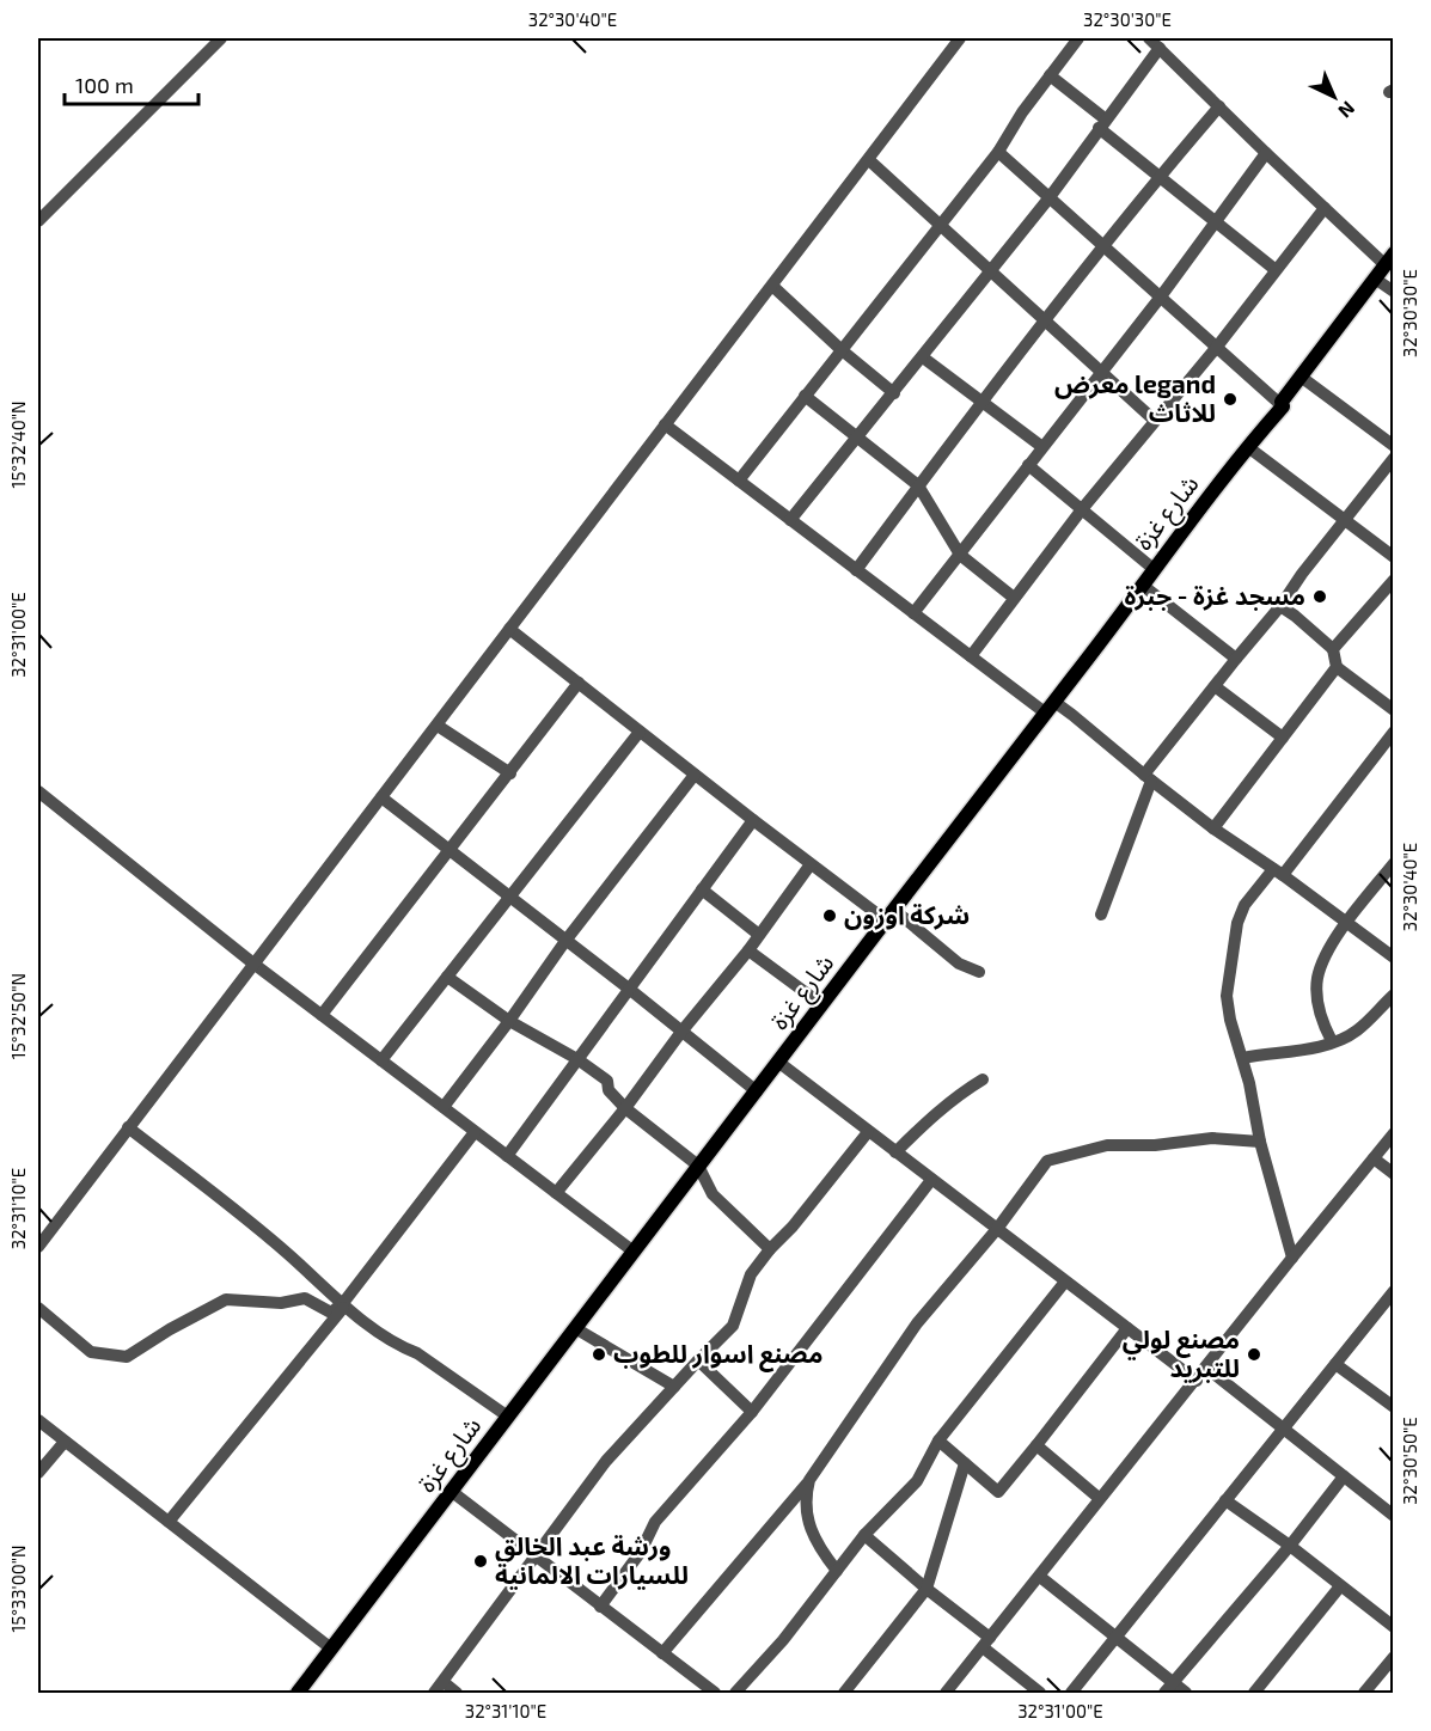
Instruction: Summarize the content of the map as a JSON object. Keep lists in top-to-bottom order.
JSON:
{
  "streets": {
    "main road": ["شارع غزة"]
  },
  "places": [
    "معرض legand للاثاث",
    "مسجد غزة - جبرة",
    "شركة اوزون",
    "مصنع اسوار للطوب",
    "مصنع لولي للتبريد",
    "ورشة عبد الخالق للسيارات الالمانية"
  ],
  "scale_bar": "100 m",
  "north": "bottom right",
  "coordinates": [
    "32°30'40\"E",
    "32°30'30\"E",
    "15°32'40\"N",
    "32°31'00\"E",
    "15°32'50\"N",
    "32°31'10\"E",
    "32°30'50\"E",
    "15°33'00\"N"
  ]
}
